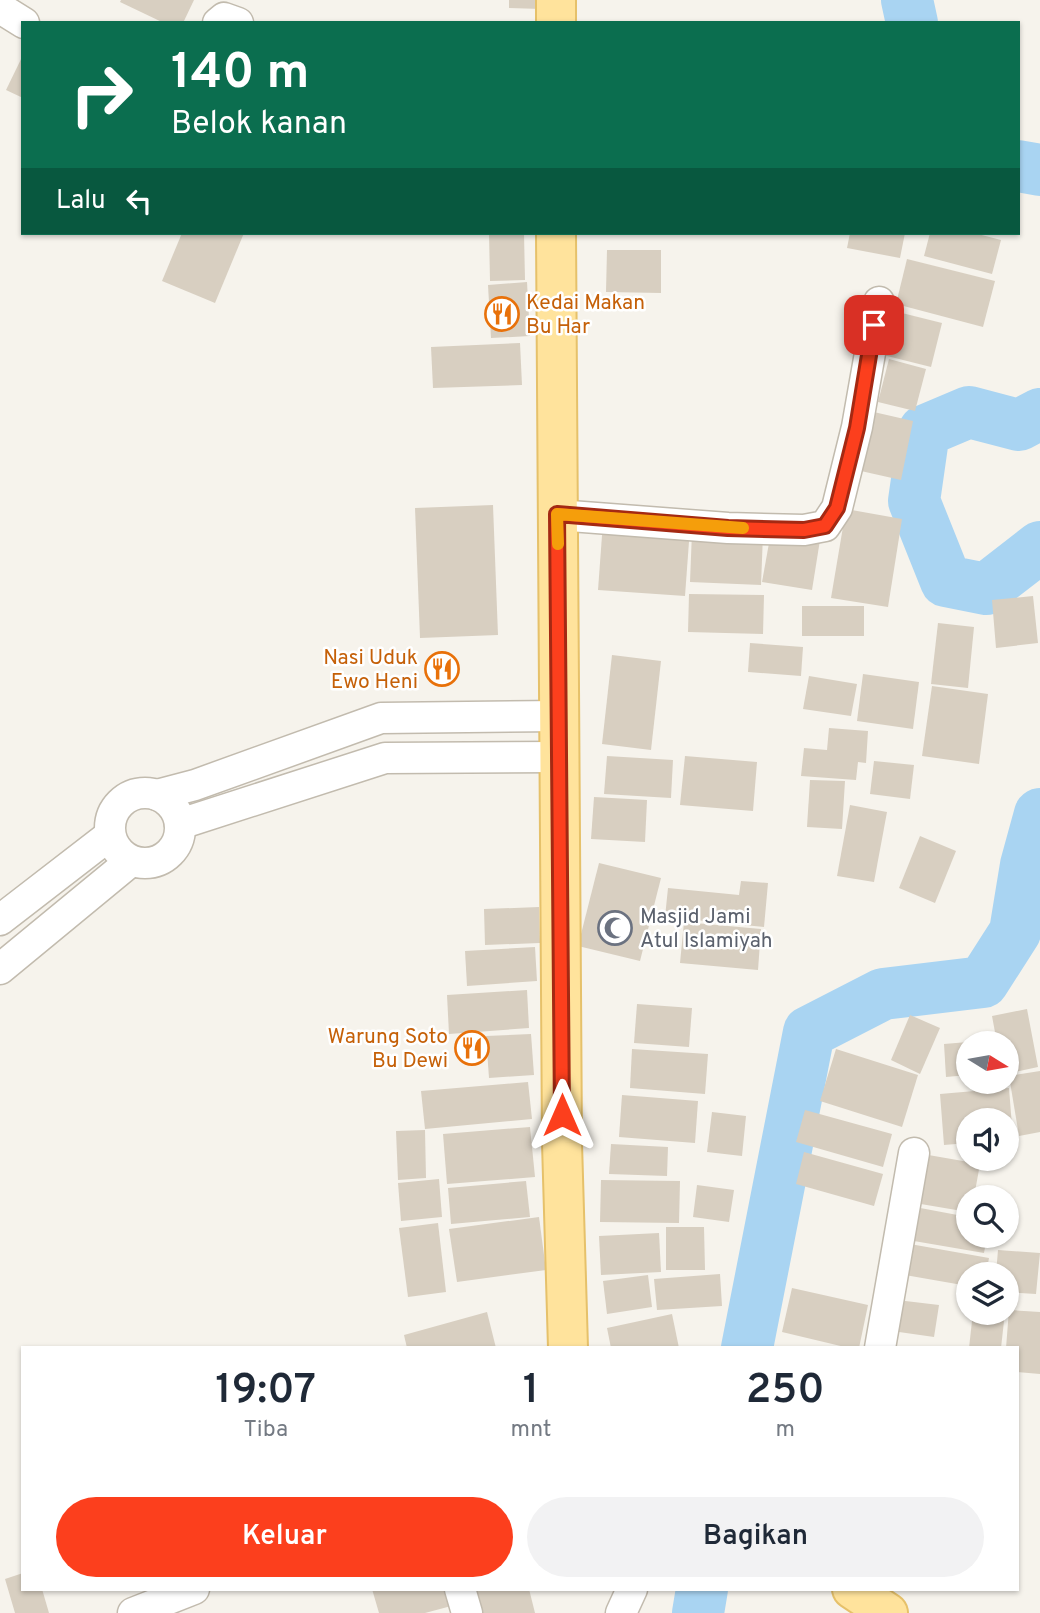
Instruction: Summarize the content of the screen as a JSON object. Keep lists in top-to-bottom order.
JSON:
{
  "places": {
    "restaurant": ["Kedai Makan Bu Har", "Nasi Uduk Ewo Heni", "Warung Soto Bu Dewi"],
    "mosque": ["Masjid Jami Atul Islamiyah"]
  },
  "north": "right",
  "page": {
    "turn": ["140 m", "Belok kanan"],
    "then": "Lalu",
    "eta": [
      "19:07",
      "Tiba",
      "1",
      "mnt",
      "250",
      "m"
    ],
    "buttons": ["Keluar", "Bagikan"]
  }
}
